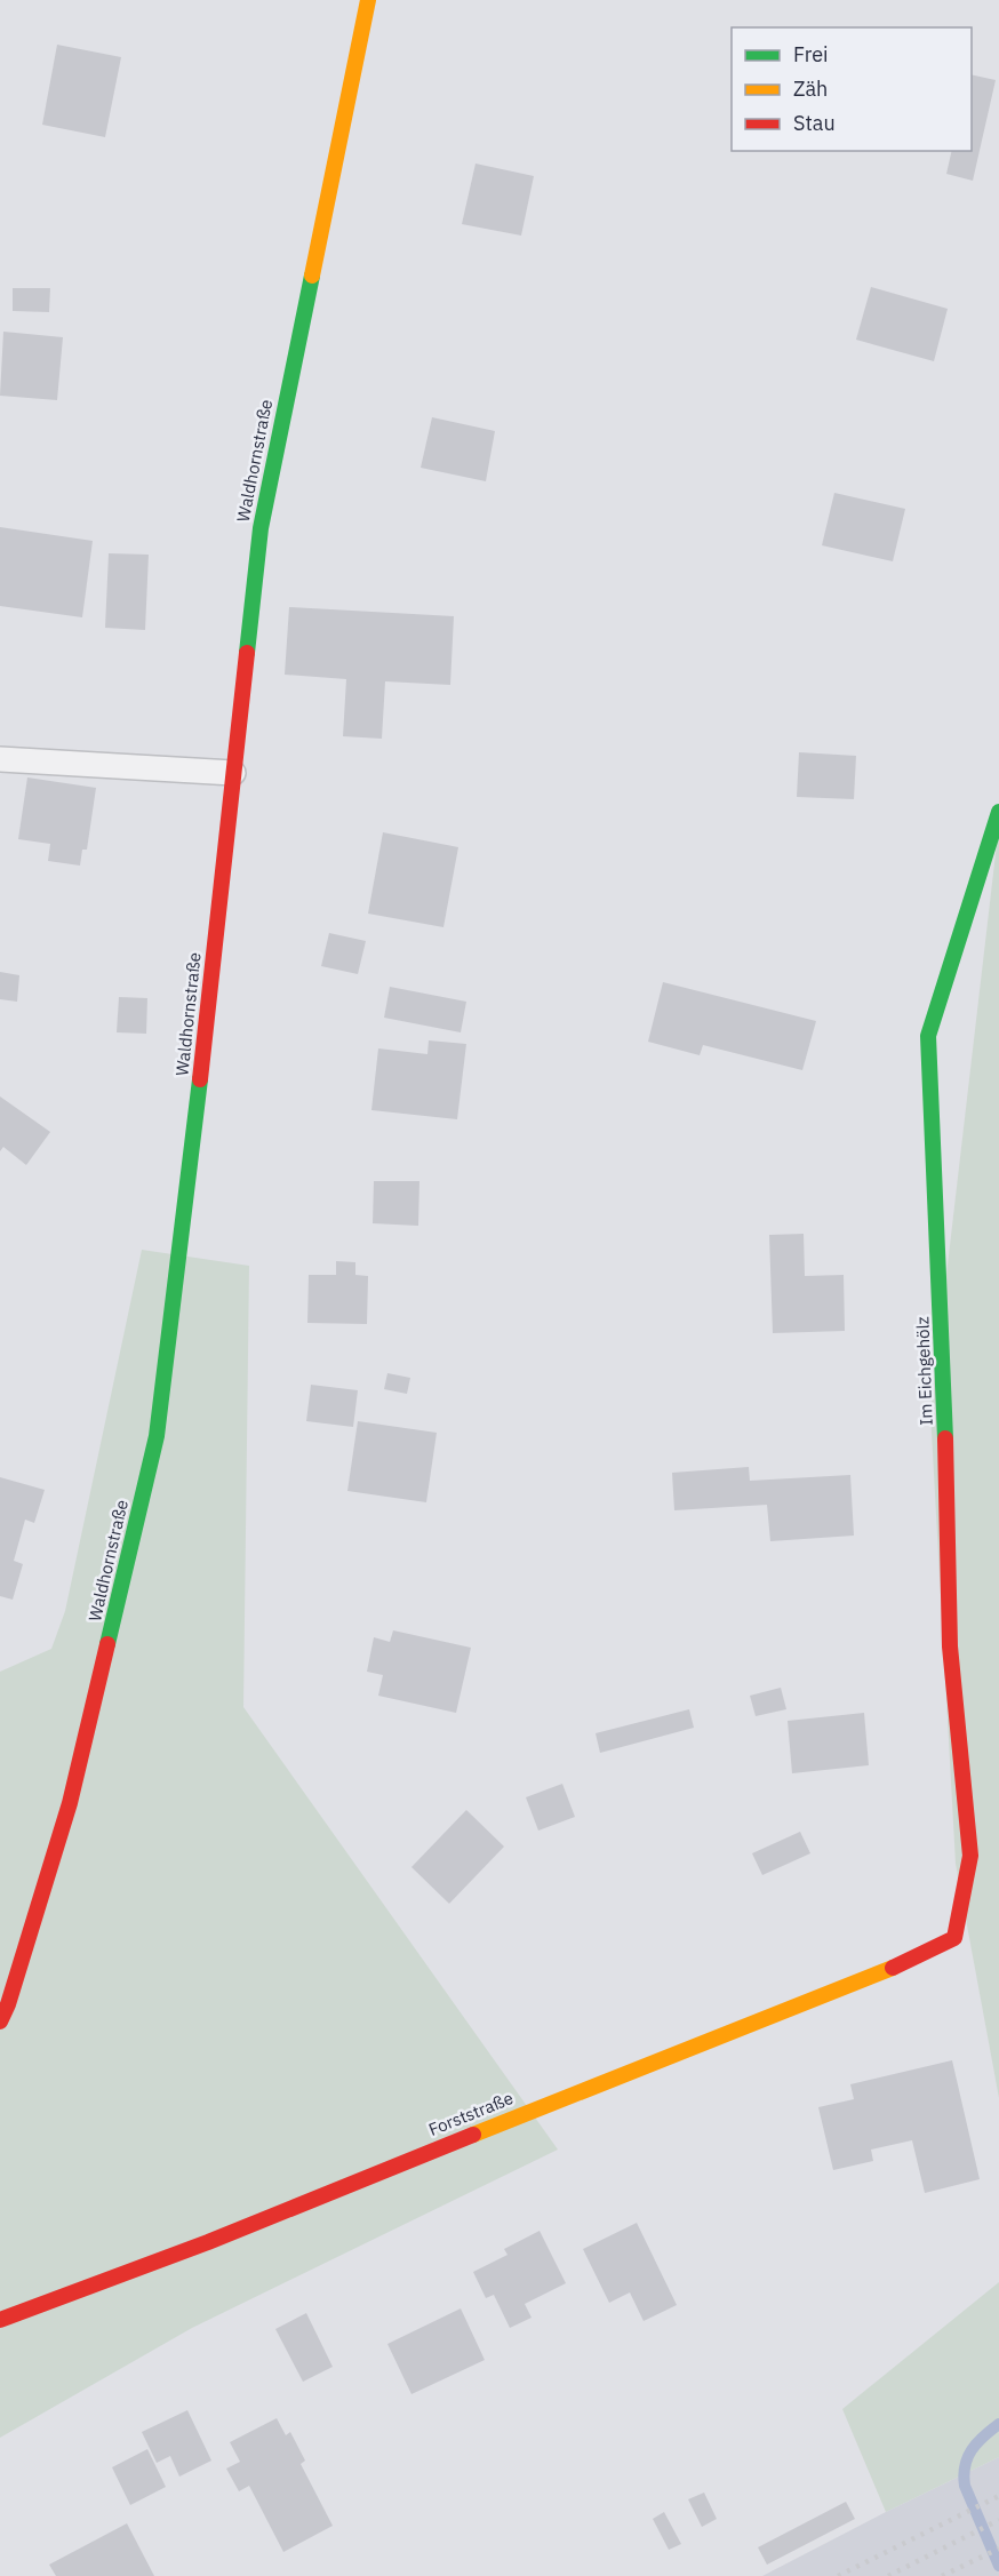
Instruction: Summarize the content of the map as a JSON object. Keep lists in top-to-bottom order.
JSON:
{
  "streets": {
    "street": ["Waldhornstraße", "Im Eichgehölz", "Forststraße"]
  },
  "crossings": [
    ["Im Eichgehölz", "Forststraße"]
  ],
  "legend": ["Frei", "Zäh", "Stau"]
}
